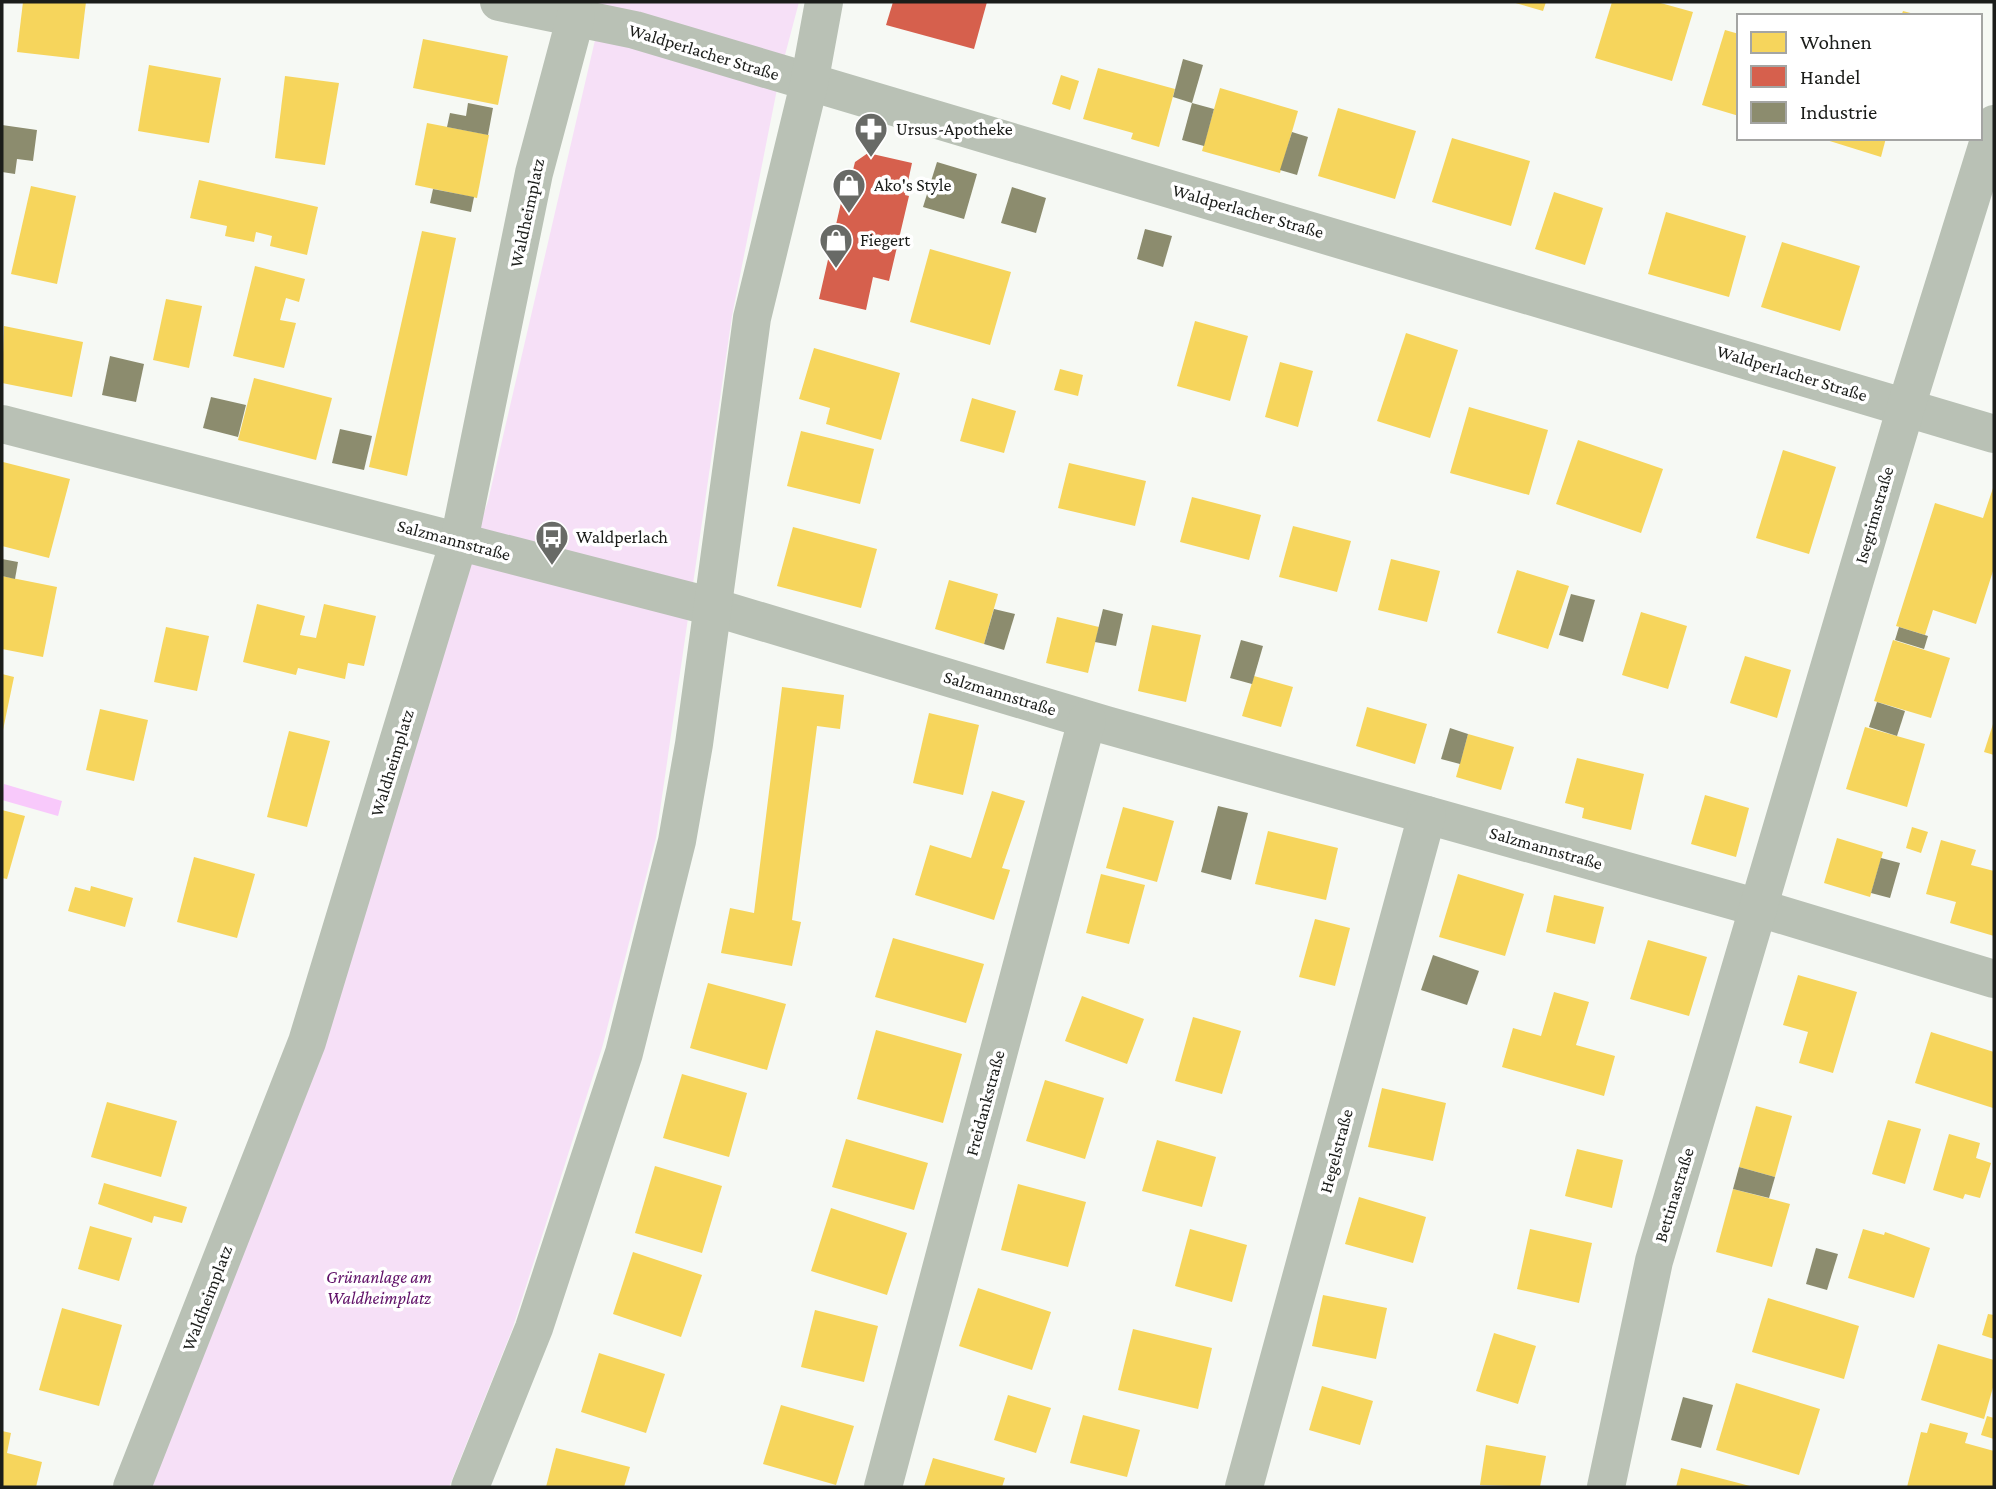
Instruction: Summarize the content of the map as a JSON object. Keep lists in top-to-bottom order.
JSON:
{
  "streets": {
    "street": [
      "Waldperlacher Straße",
      "Waldheimplatz",
      "Isegrimstraße",
      "Salzmannstraße",
      "Freidankstraße",
      "Hegelstraße",
      "Bettinastraße"
    ]
  },
  "crossings": [
    ["Waldperlacher Straße", "Waldheimplatz"],
    ["Waldperlacher Straße", "Isegrimstraße"],
    ["Waldheimplatz", "Salzmannstraße"],
    ["Isegrimstraße", "Salzmannstraße"],
    ["Isegrimstraße", "Bettinastraße"],
    ["Salzmannstraße", "Freidankstraße"],
    ["Salzmannstraße", "Hegelstraße"],
    ["Salzmannstraße", "Bettinastraße"]
  ],
  "parks": ["Grünanlage am Waldheimplatz"],
  "places": {
    "pharmacy": ["Ursus-Apotheke"],
    "shop": ["Ako's Style", "Fiegert"],
    "bus stop": ["Waldperlach"]
  },
  "legend": ["Wohnen", "Handel", "Industrie"]
}
